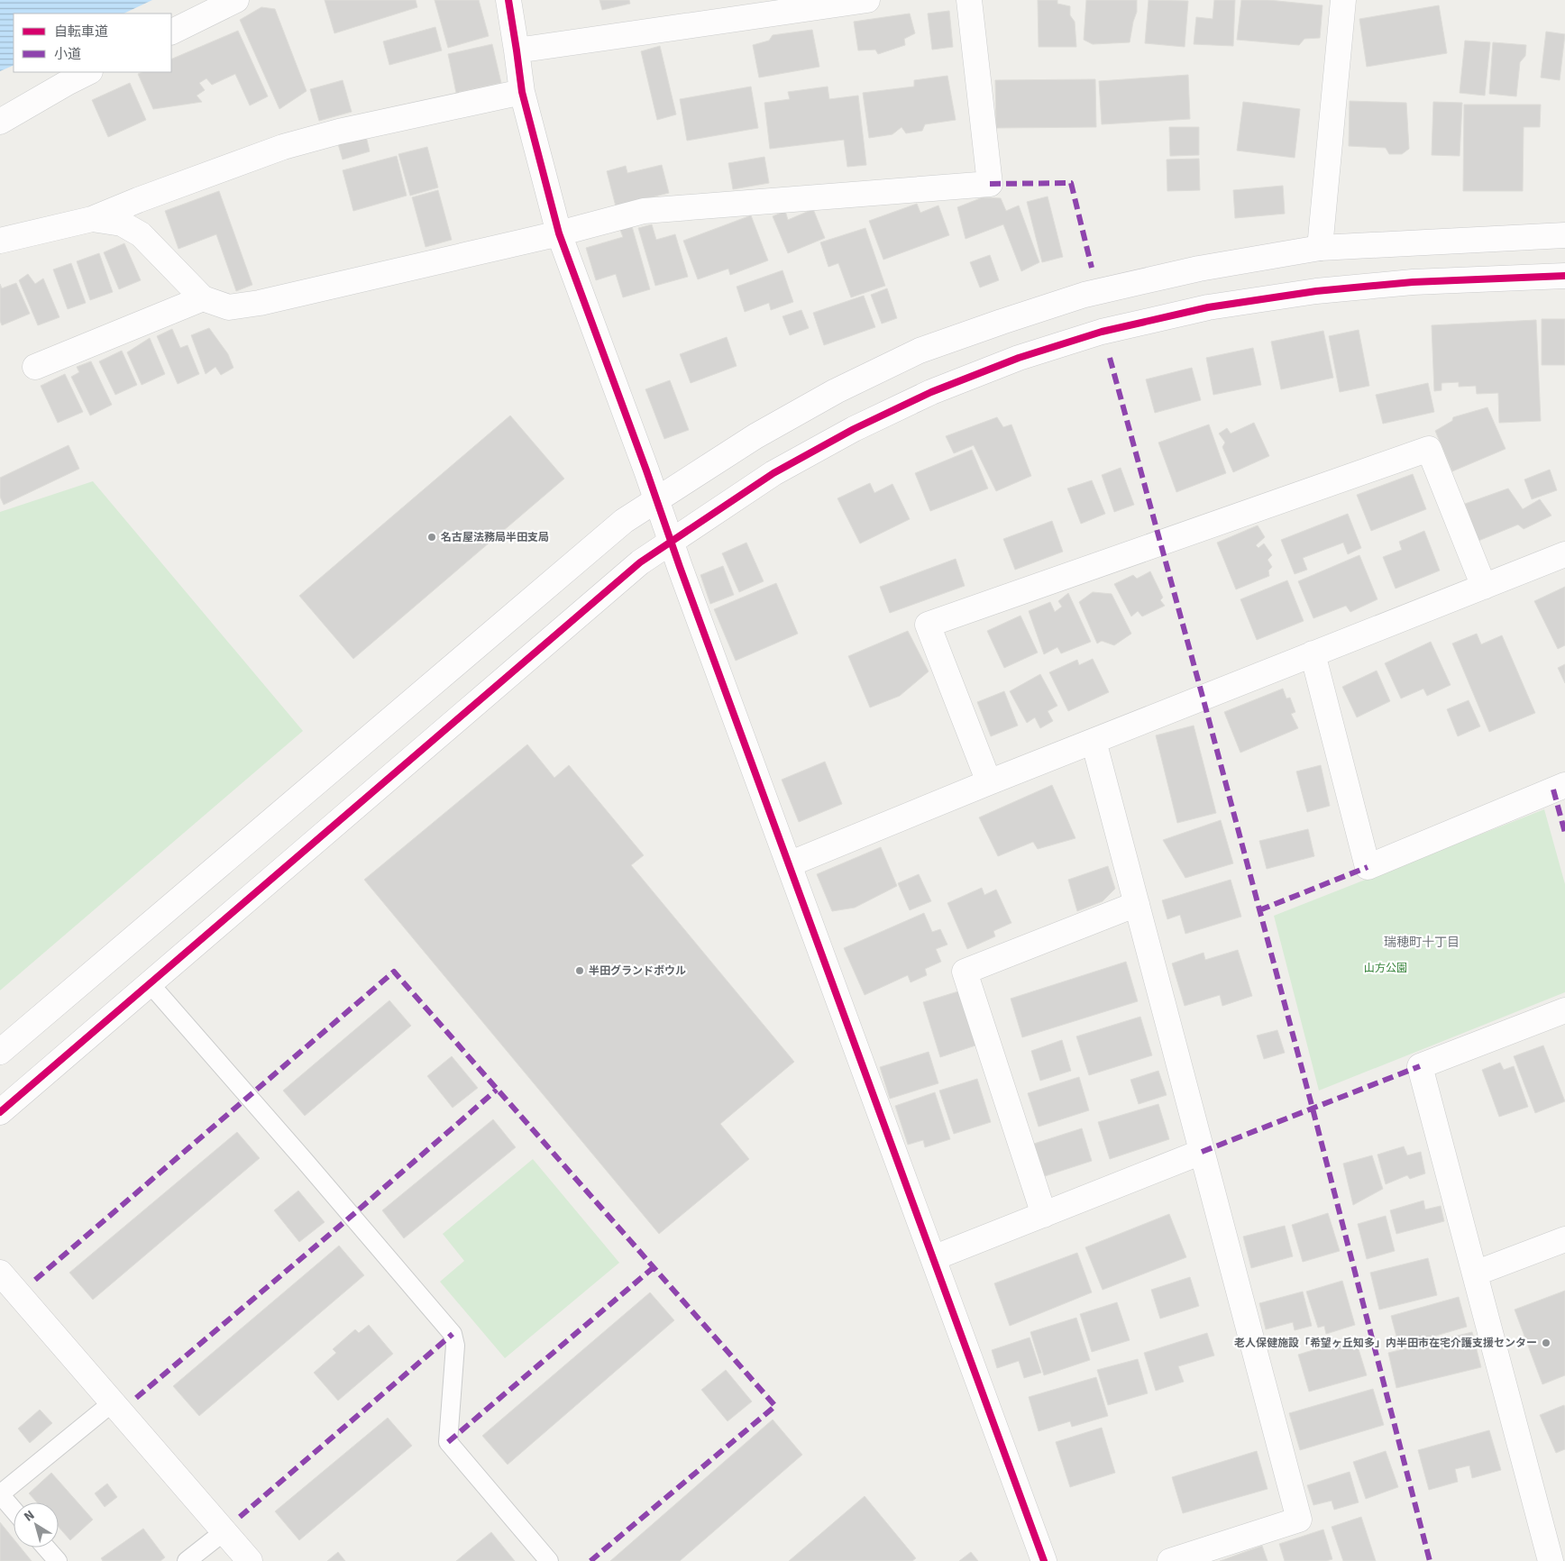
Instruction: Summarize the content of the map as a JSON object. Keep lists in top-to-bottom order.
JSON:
{
  "districts": ["瑞穂町十丁目"],
  "parks": ["山方公園"],
  "places": ["名古屋法務局半田支局", "半田グランドボウル", "老人保健施設「希望ヶ丘知多」内半田市在宅介護支援センター"],
  "legend": ["自転車道", "小道"],
  "north": "top left"
}
